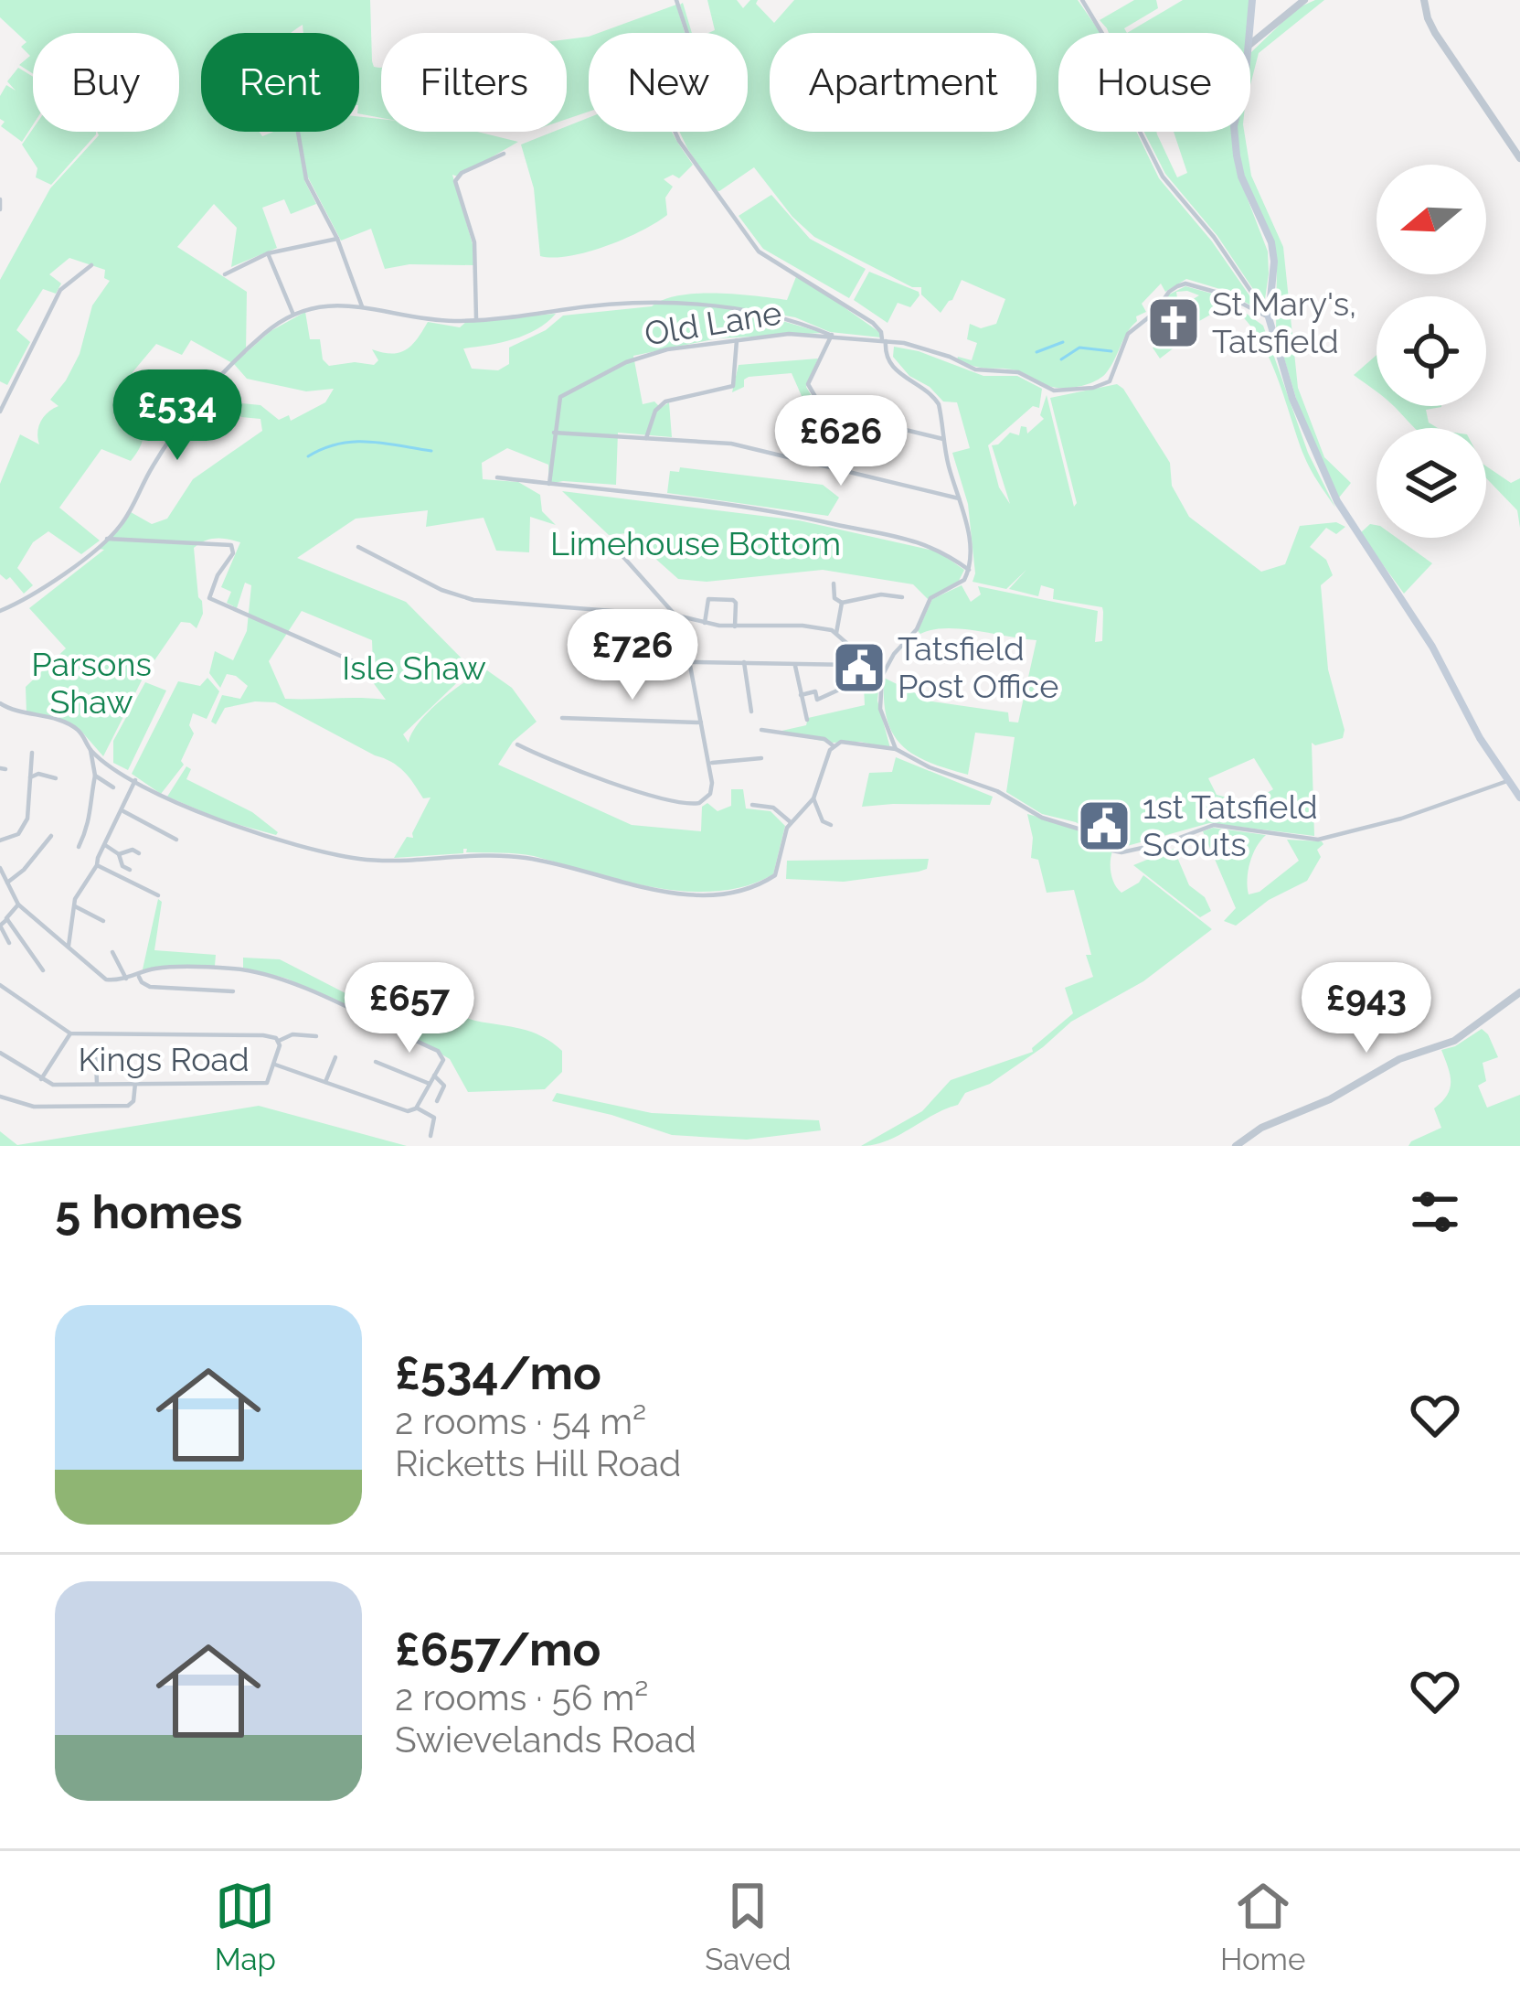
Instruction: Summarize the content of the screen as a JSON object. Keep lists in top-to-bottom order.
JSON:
{
  "streets": {
    "street": ["Old Lane", "Kings Road"]
  },
  "parks": ["Limehouse Bottom", "Parsons Shaw", "Isle Shaw"],
  "places": {
    "church": ["St Mary's, Tatsfield"],
    "public building": ["Tatsfield Post Office", "1st Tatsfield Scouts"]
  },
  "north": "left",
  "page": {
    "chip": [
      "Buy",
      "Rent",
      "Filters",
      "New",
      "Apartment",
      "House"
    ],
    "price": [
      "£534",
      "£626",
      "£726",
      "£657",
      "£943"
    ],
    "heading": "5 homes",
    "list": [
      {
        "name": "£534/mo",
        "note": "2 rooms · 54 m² · Ricketts Hill Road"
      },
      {
        "name": "£657/mo",
        "note": "2 rooms · 56 m² · Swievelands Road"
      }
    ],
    "tabs": ["Map", "Saved", "Home"]
  }
}
